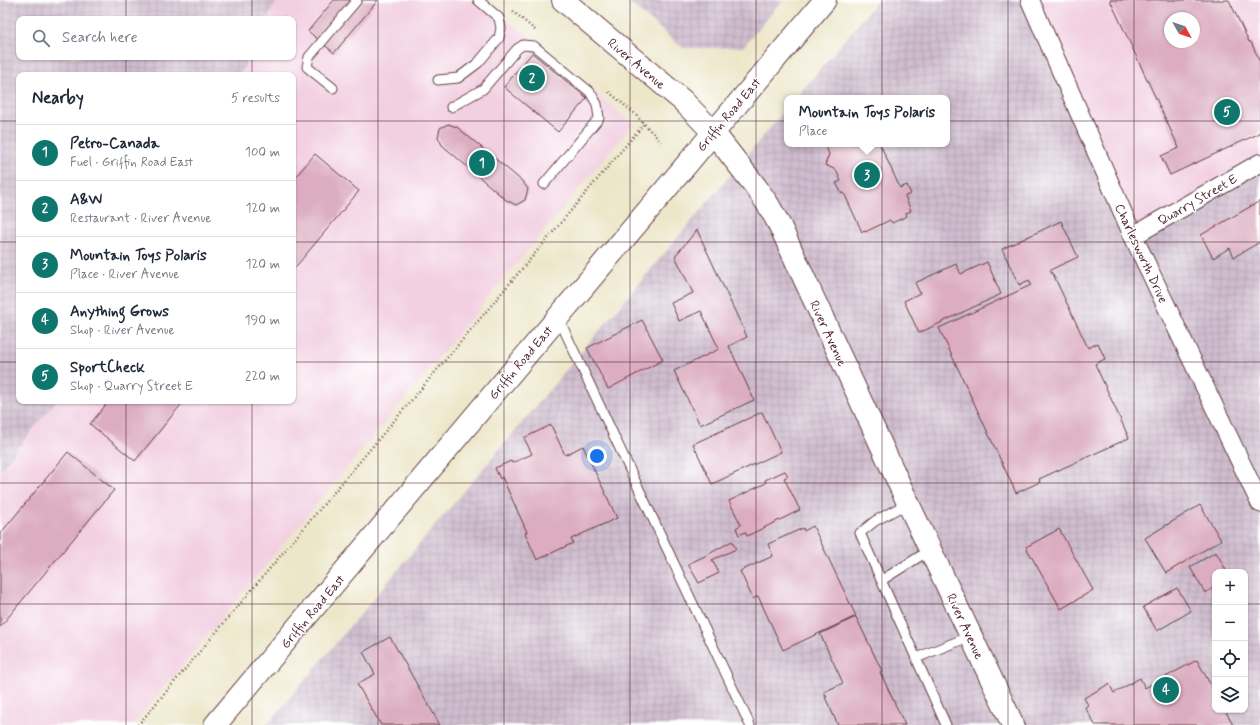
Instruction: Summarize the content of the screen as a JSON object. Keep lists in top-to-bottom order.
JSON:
{
  "streets": {
    "main road": ["River Avenue", "Griffin Road East"],
    "street": ["Quarry Street E", "Charlesworth Drive"]
  },
  "crossings": [
    ["River Avenue", "Griffin Road East"],
    ["Quarry Street E", "Charlesworth Drive"]
  ],
  "north": "bottom right",
  "page": {
    "search": "Search here",
    "pins": [
      "2",
      "5",
      "1",
      "3",
      "4"
    ],
    "heading": ["Nearby", "5 results"],
    "popup": ["Mountain Toys Polaris", "Place"],
    "list": [
      {
        "mark": "1",
        "name": "Petro-Canada",
        "note": "Fuel · Griffin Road East",
        "value": "100 m"
      },
      {
        "mark": "2",
        "name": "A&W",
        "note": "Restaurant · River Avenue",
        "value": "120 m"
      },
      {
        "mark": "3",
        "name": "Mountain Toys Polaris",
        "note": "Place · River Avenue",
        "value": "120 m"
      },
      {
        "mark": "4",
        "name": "Anything Grows",
        "note": "Shop · River Avenue",
        "value": "190 m"
      },
      {
        "mark": "5",
        "name": "SportCheck",
        "note": "Shop · Quarry Street E",
        "value": "220 m"
      }
    ],
    "map_buttons": ["+", "−"]
  }
}
